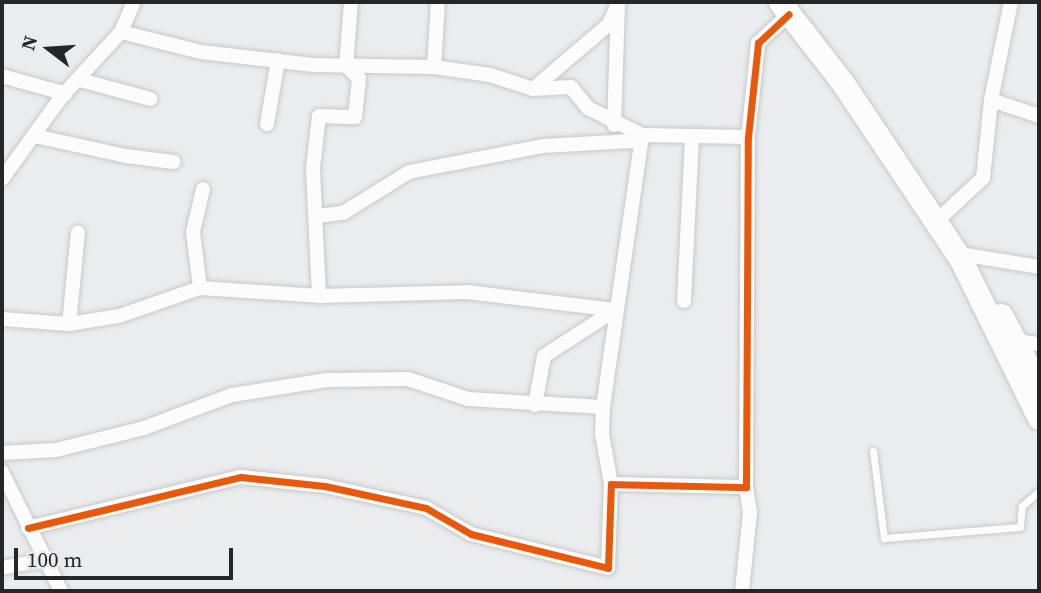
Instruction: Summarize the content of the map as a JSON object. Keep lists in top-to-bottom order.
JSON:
{
  "scale_bar": "100 m",
  "north": "left"
}
